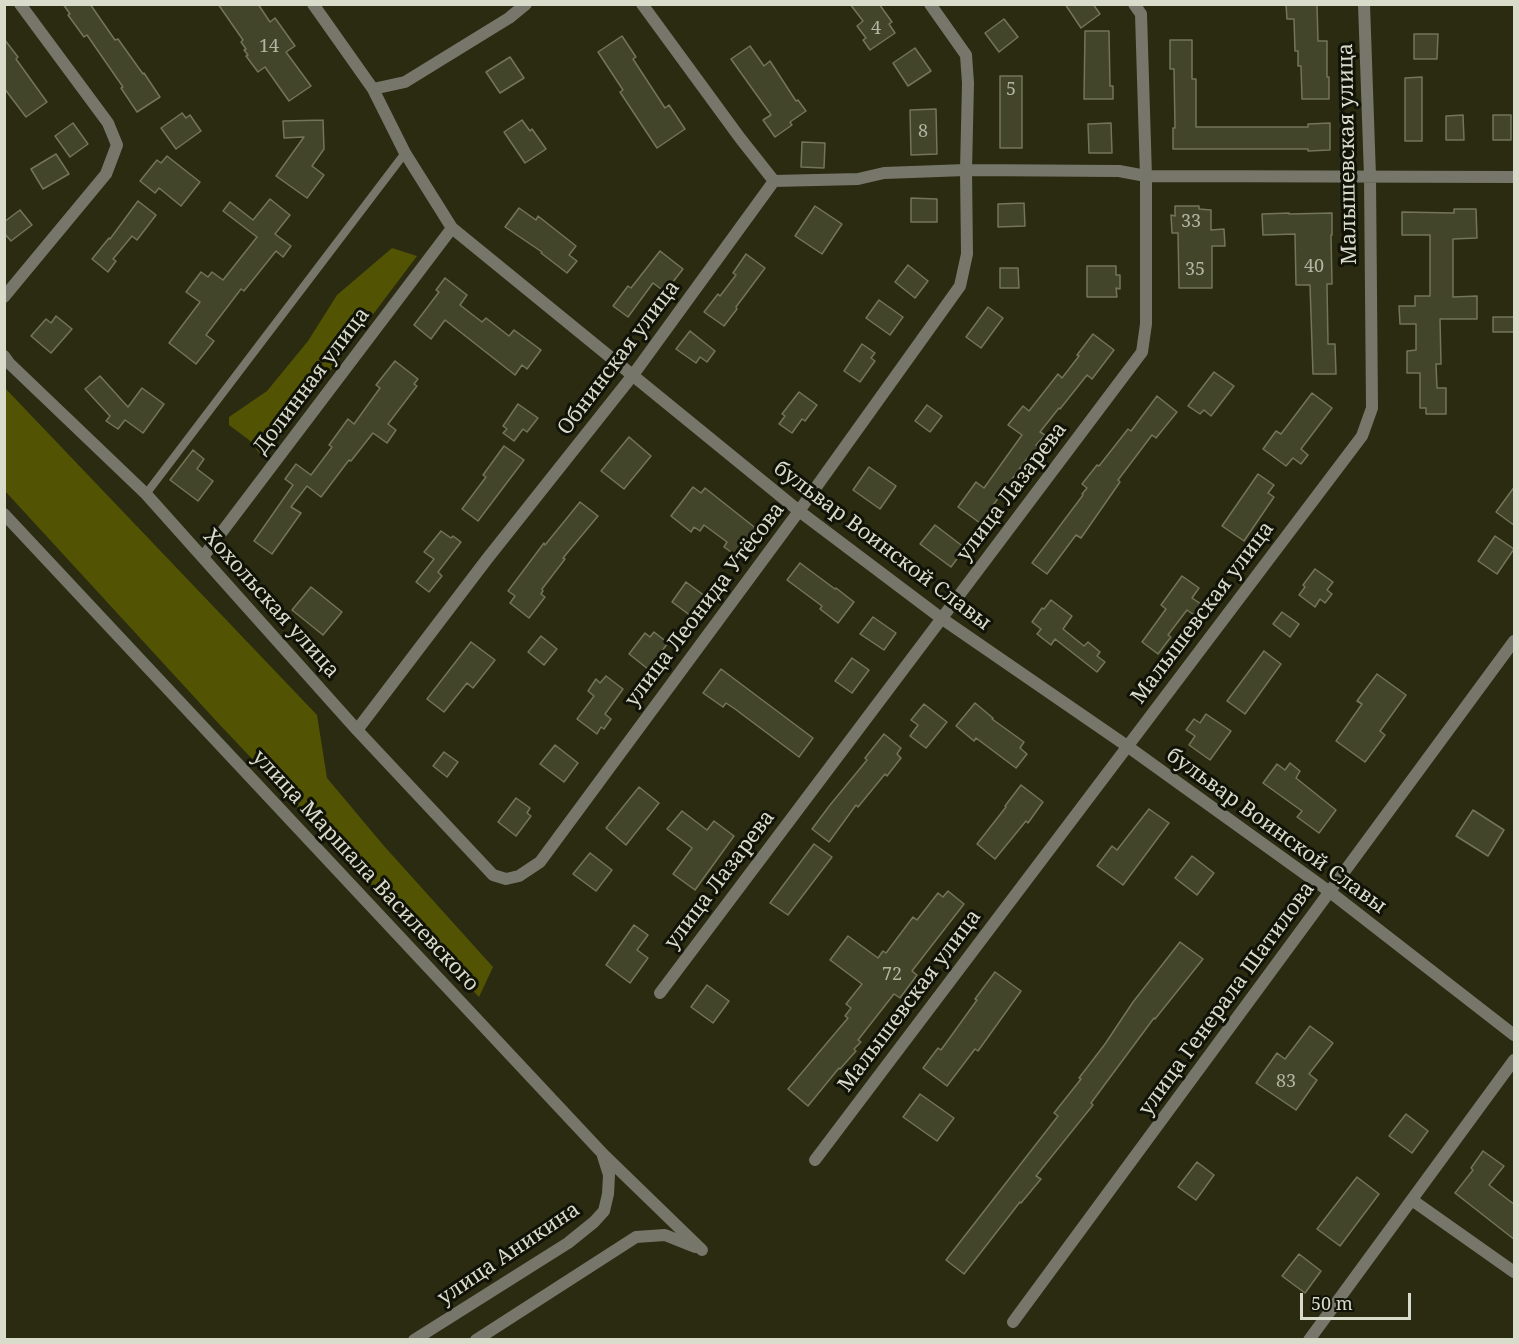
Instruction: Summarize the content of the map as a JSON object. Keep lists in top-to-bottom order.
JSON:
{
  "streets": {
    "street": [
      "Малышевская улица",
      "Обнинская улица",
      "Долинная улица",
      "улица Лазарева",
      "бульвар Воинской Славы",
      "Хохольская улица",
      "улица Леонида Утёсова",
      "улица Маршала Василевского",
      "улица Генерала Шатилова",
      "улица Аникина"
    ]
  },
  "crossings": [
    ["Малышевская улица", "бульвар Воинской Славы"],
    ["Обнинская улица", "бульвар Воинской Славы"],
    ["Обнинская улица", "Хохольская улица"],
    ["Долинная улица", "бульвар Воинской Славы"],
    ["Долинная улица", "Хохольская улица"],
    ["улица Лазарева", "бульвар Воинской Славы"],
    ["бульвар Воинской Славы", "улица Леонида Утёсова"],
    ["бульвар Воинской Славы", "улица Генерала Шатилова"],
    ["Хохольская улица", "улица Леонида Утёсова"],
    ["улица Маршала Василевского", "улица Аникина"]
  ],
  "house_numbers": [
    "4",
    "14",
    "5",
    "8",
    "33",
    "40",
    "35",
    "72",
    "83"
  ],
  "scale_bar": "50 m"
}
